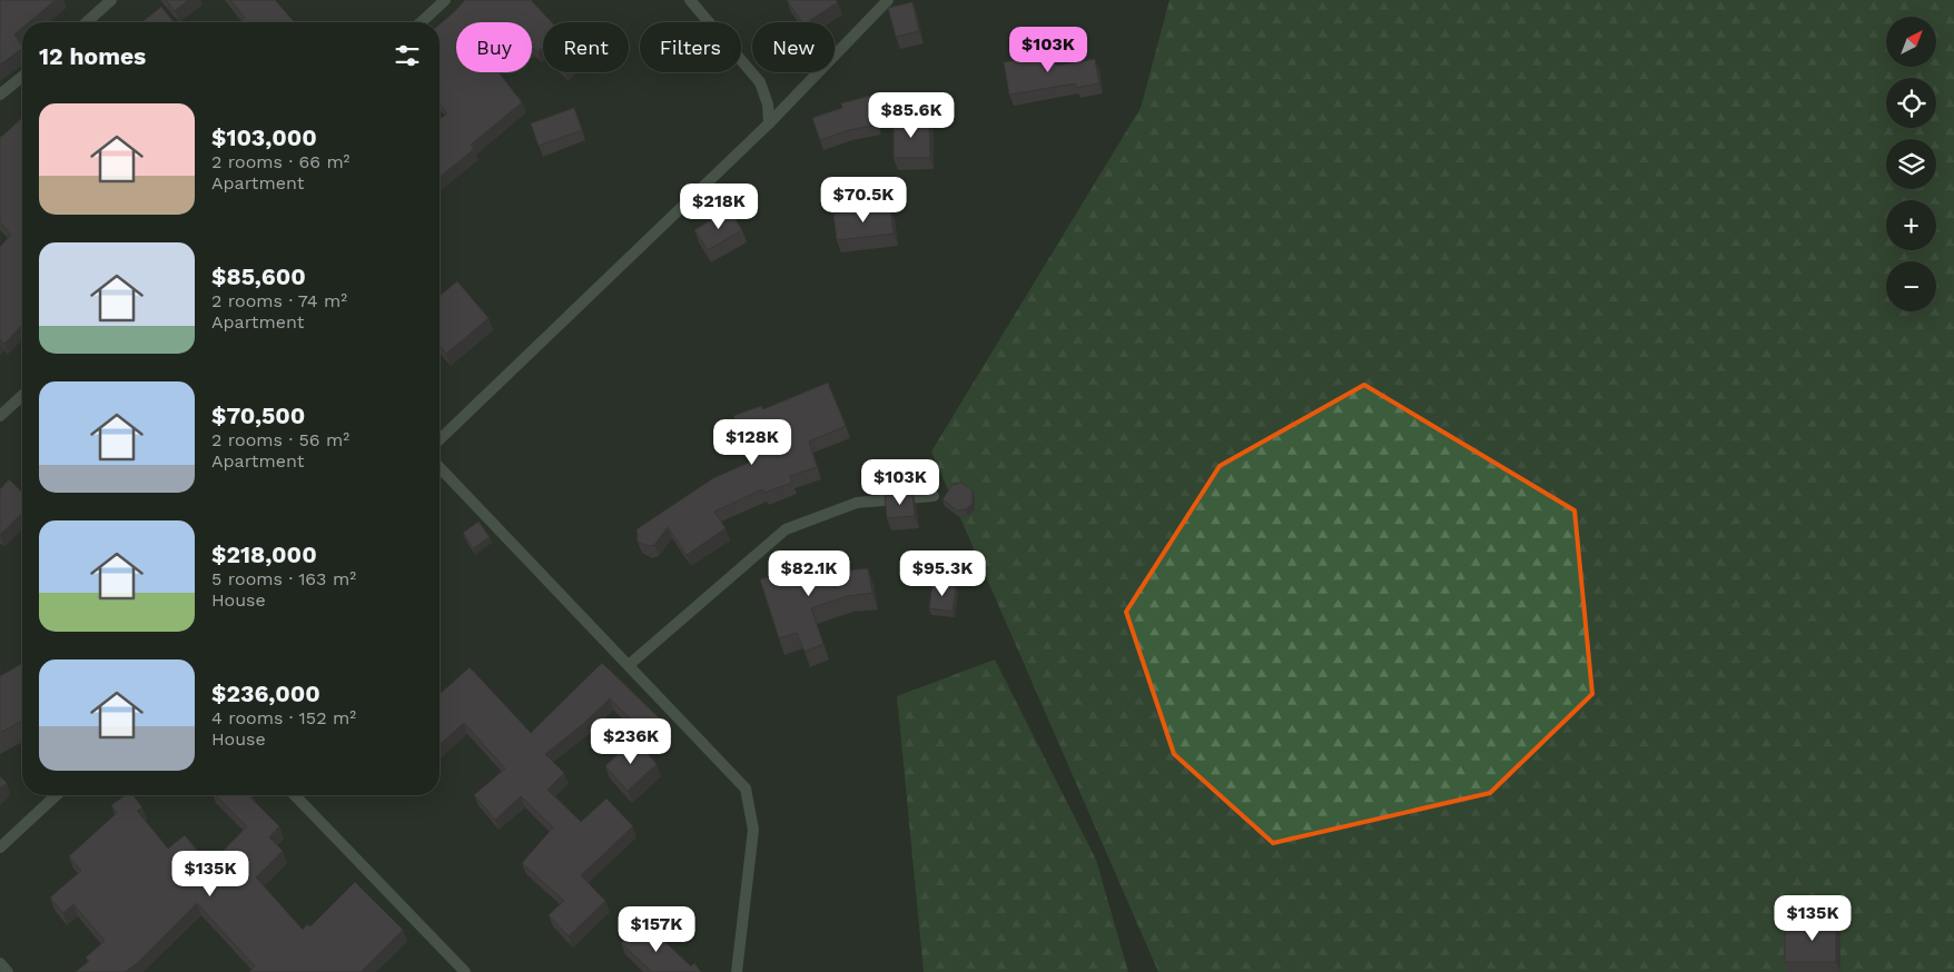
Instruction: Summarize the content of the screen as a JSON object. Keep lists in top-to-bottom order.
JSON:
{
  "north": "top right",
  "page": {
    "map_buttons": ["+", "−"],
    "chip": [
      "Buy",
      "Rent",
      "Filters",
      "New"
    ],
    "heading": "12 homes",
    "price": [
      "$103K",
      "$85.6K",
      "$70.5K",
      "$218K",
      "$128K",
      "$103K",
      "$82.1K",
      "$95.3K",
      "$236K",
      "$135K",
      "$135K",
      "$157K"
    ],
    "list": [
      {
        "name": "$103,000",
        "note": "2 rooms · 66 m² · Apartment"
      },
      {
        "name": "$85,600",
        "note": "2 rooms · 74 m² · Apartment"
      },
      {
        "name": "$70,500",
        "note": "2 rooms · 56 m² · Apartment"
      },
      {
        "name": "$218,000",
        "note": "5 rooms · 163 m² · House"
      },
      {
        "name": "$236,000",
        "note": "4 rooms · 152 m² · House"
      }
    ]
  }
}
